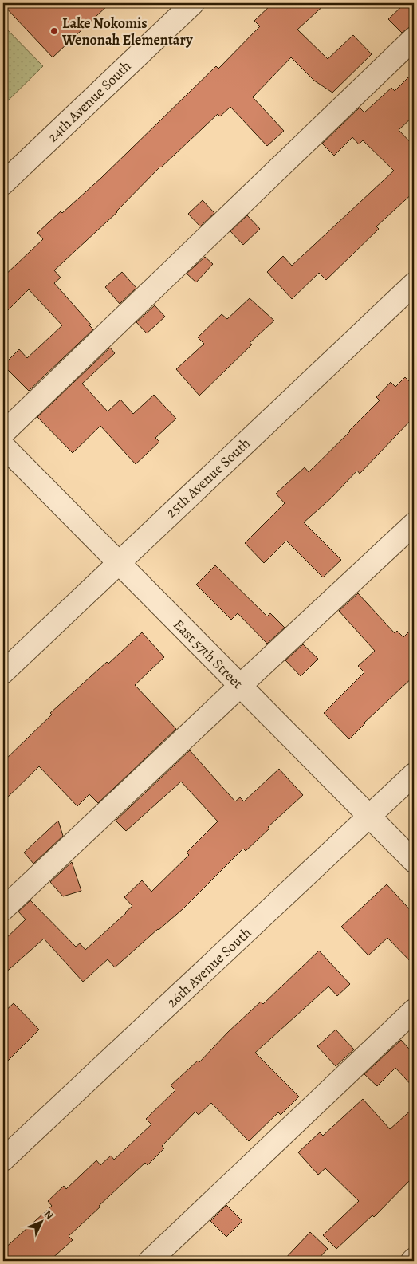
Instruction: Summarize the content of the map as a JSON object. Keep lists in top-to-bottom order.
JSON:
{
  "streets": {
    "street": [
      "24th Avenue South",
      "25th Avenue South",
      "East 57th Street",
      "26th Avenue South"
    ]
  },
  "crossings": [
    ["25th Avenue South", "East 57th Street"],
    ["East 57th Street", "26th Avenue South"]
  ],
  "places": ["Lake Nokomis Wenonah Elementary"],
  "north": "top right"
}
